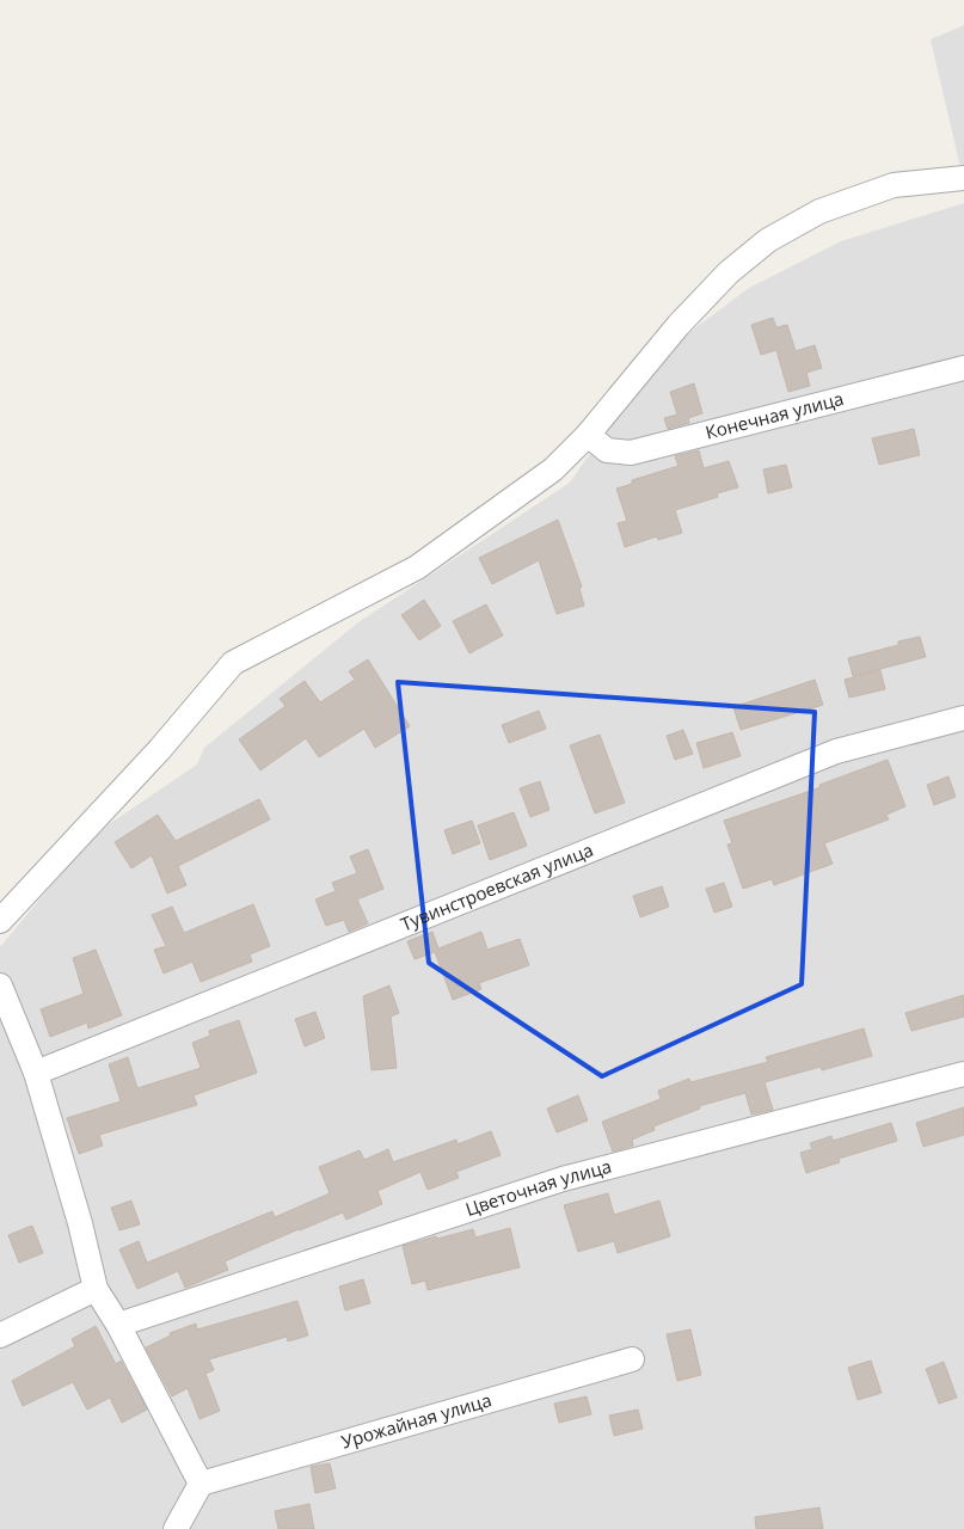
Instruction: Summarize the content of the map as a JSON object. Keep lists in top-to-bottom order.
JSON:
{
  "streets": {
    "street": [
      "Конечная улица",
      "Тувинстроевская улица",
      "Цветочная улица",
      "Урожайная улица"
    ]
  }
}
